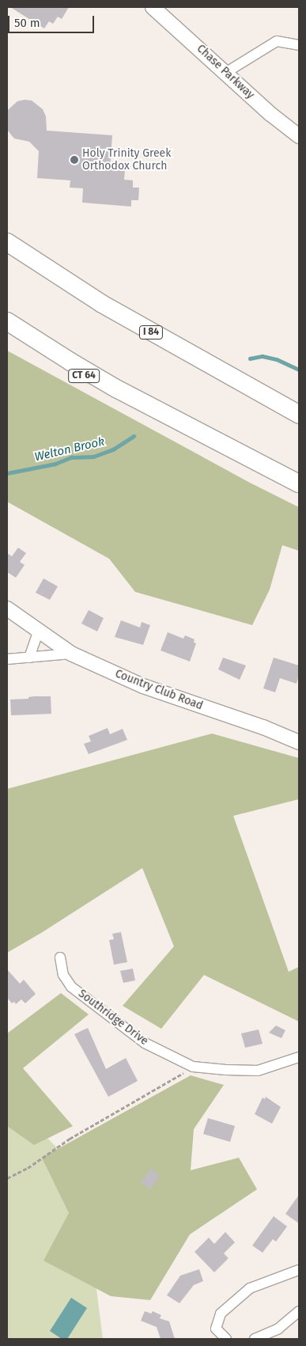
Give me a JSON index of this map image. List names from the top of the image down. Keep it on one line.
{"streets":{"highway":["I 84","CT 64"],"street":["Chase Parkway","Country Club Road","Southridge Drive"]},"water":["Welton Brook"],"places":["Holy Trinity Greek Orthodox Church"],"scale_bar":"50 m"}
